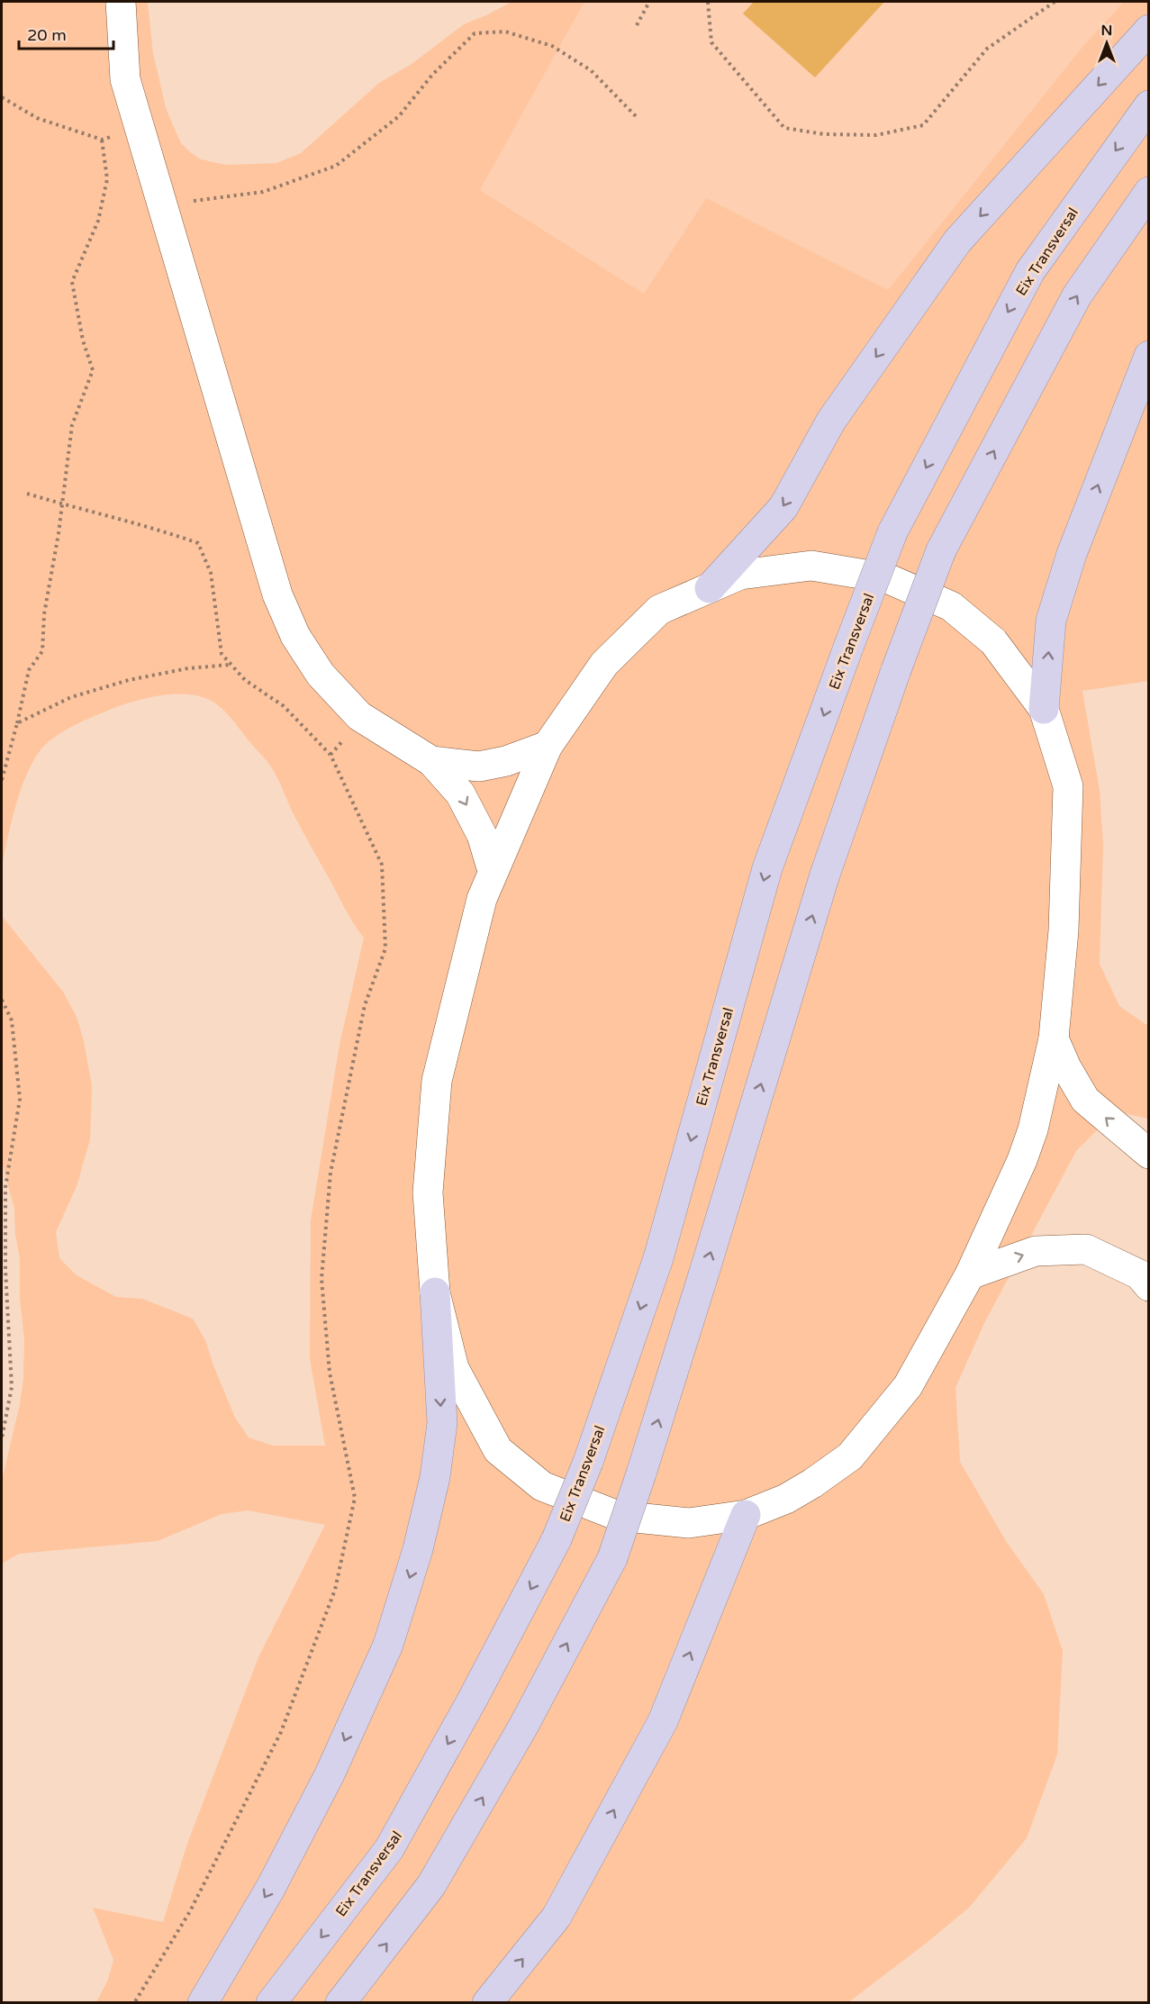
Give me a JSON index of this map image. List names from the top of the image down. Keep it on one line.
{"streets":{"highway":["Eix Transversal"]},"scale_bar":"20 m","north":"top"}
